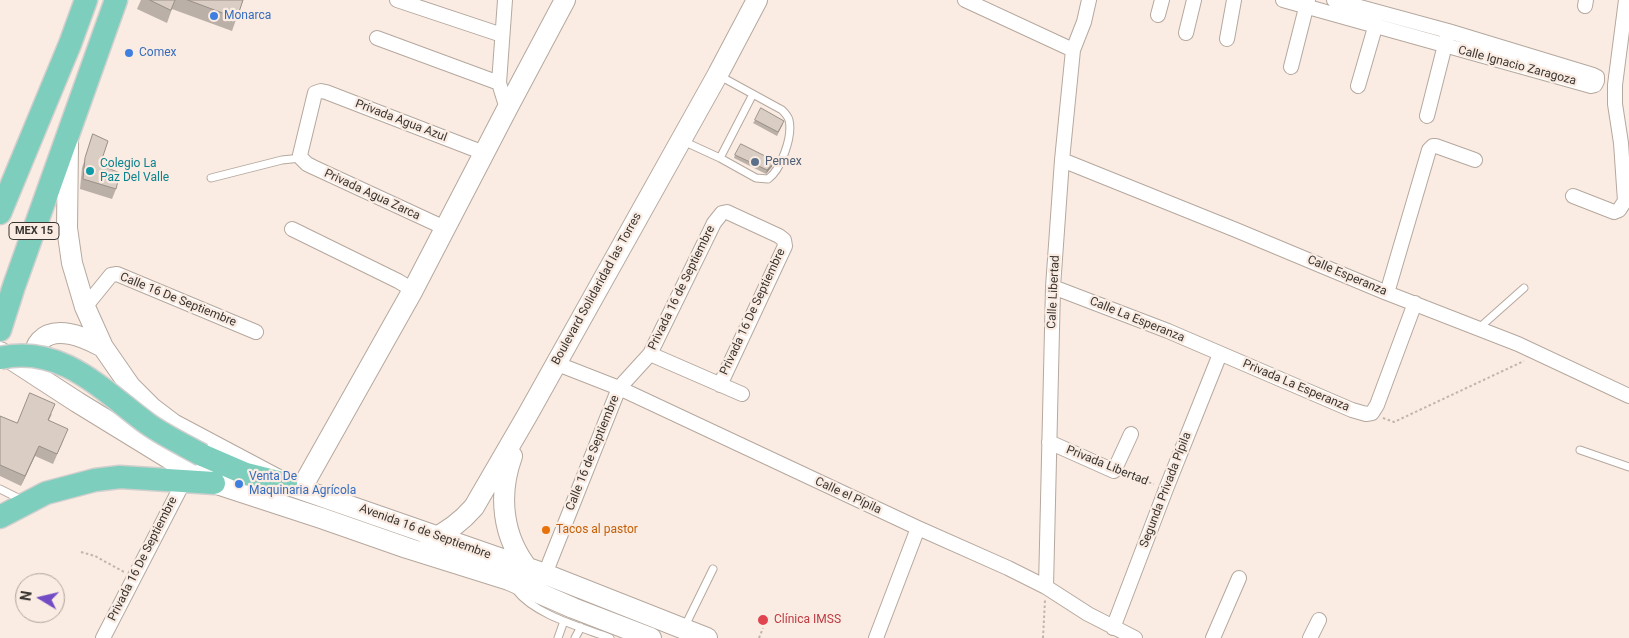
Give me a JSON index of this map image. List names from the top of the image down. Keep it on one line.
{"streets":{"main road":["MEX 15","Boulevard Solidaridad las Torres","Avenida 16 de Septiembre"],"street":["Calle Ignacio Zaragoza","Privada Agua Azul","Privada Agua Zarca","Calle Esperanza","Privada 16 de Septiembre","Calle Libertad","Calle 16 De Septiembre","Privada 16 De Septiembre","Calle La Esperanza","Privada La Esperanza","Calle 16 de Septiembre","Privada Libertad","Segunda Privada Pípila","Calle el Pípila"]},"crossings":[["Privada Agua Azul","Privada Agua Zarca"],["MEX 15","Avenida 16 de Septiembre"],["Calle Esperanza","Calle Libertad"],["Privada 16 de Septiembre","Privada 16 De Septiembre"],["Privada 16 de Septiembre","Calle 16 de Septiembre"],["Privada 16 de Septiembre","Calle el Pípila"],["Boulevard Solidaridad las Torres","Calle el Pípila"],["Boulevard Solidaridad las Torres","Avenida 16 de Septiembre"],["Calle Libertad","Calle La Esperanza"],["Calle Libertad","Privada Libertad"],["Calle Libertad","Calle el Pípila"],["Calle 16 De Septiembre","Avenida 16 de Septiembre"],["Calle La Esperanza","Privada La Esperanza"],["Calle La Esperanza","Segunda Privada Pípila"],["Privada La Esperanza","Segunda Privada Pípila"],["Calle 16 de Septiembre","Calle el Pípila"],["Calle 16 de Septiembre","Avenida 16 de Septiembre"],["Privada Libertad","Segunda Privada Pípila"],["Segunda Privada Pípila","Calle el Pípila"]],"places":["Monarca","Comex","Pemex","Colegio La Paz Del Valle","Venta De Maquinaria Agrícola","Tacos al pastor","Clínica IMSS"],"north":"left"}
